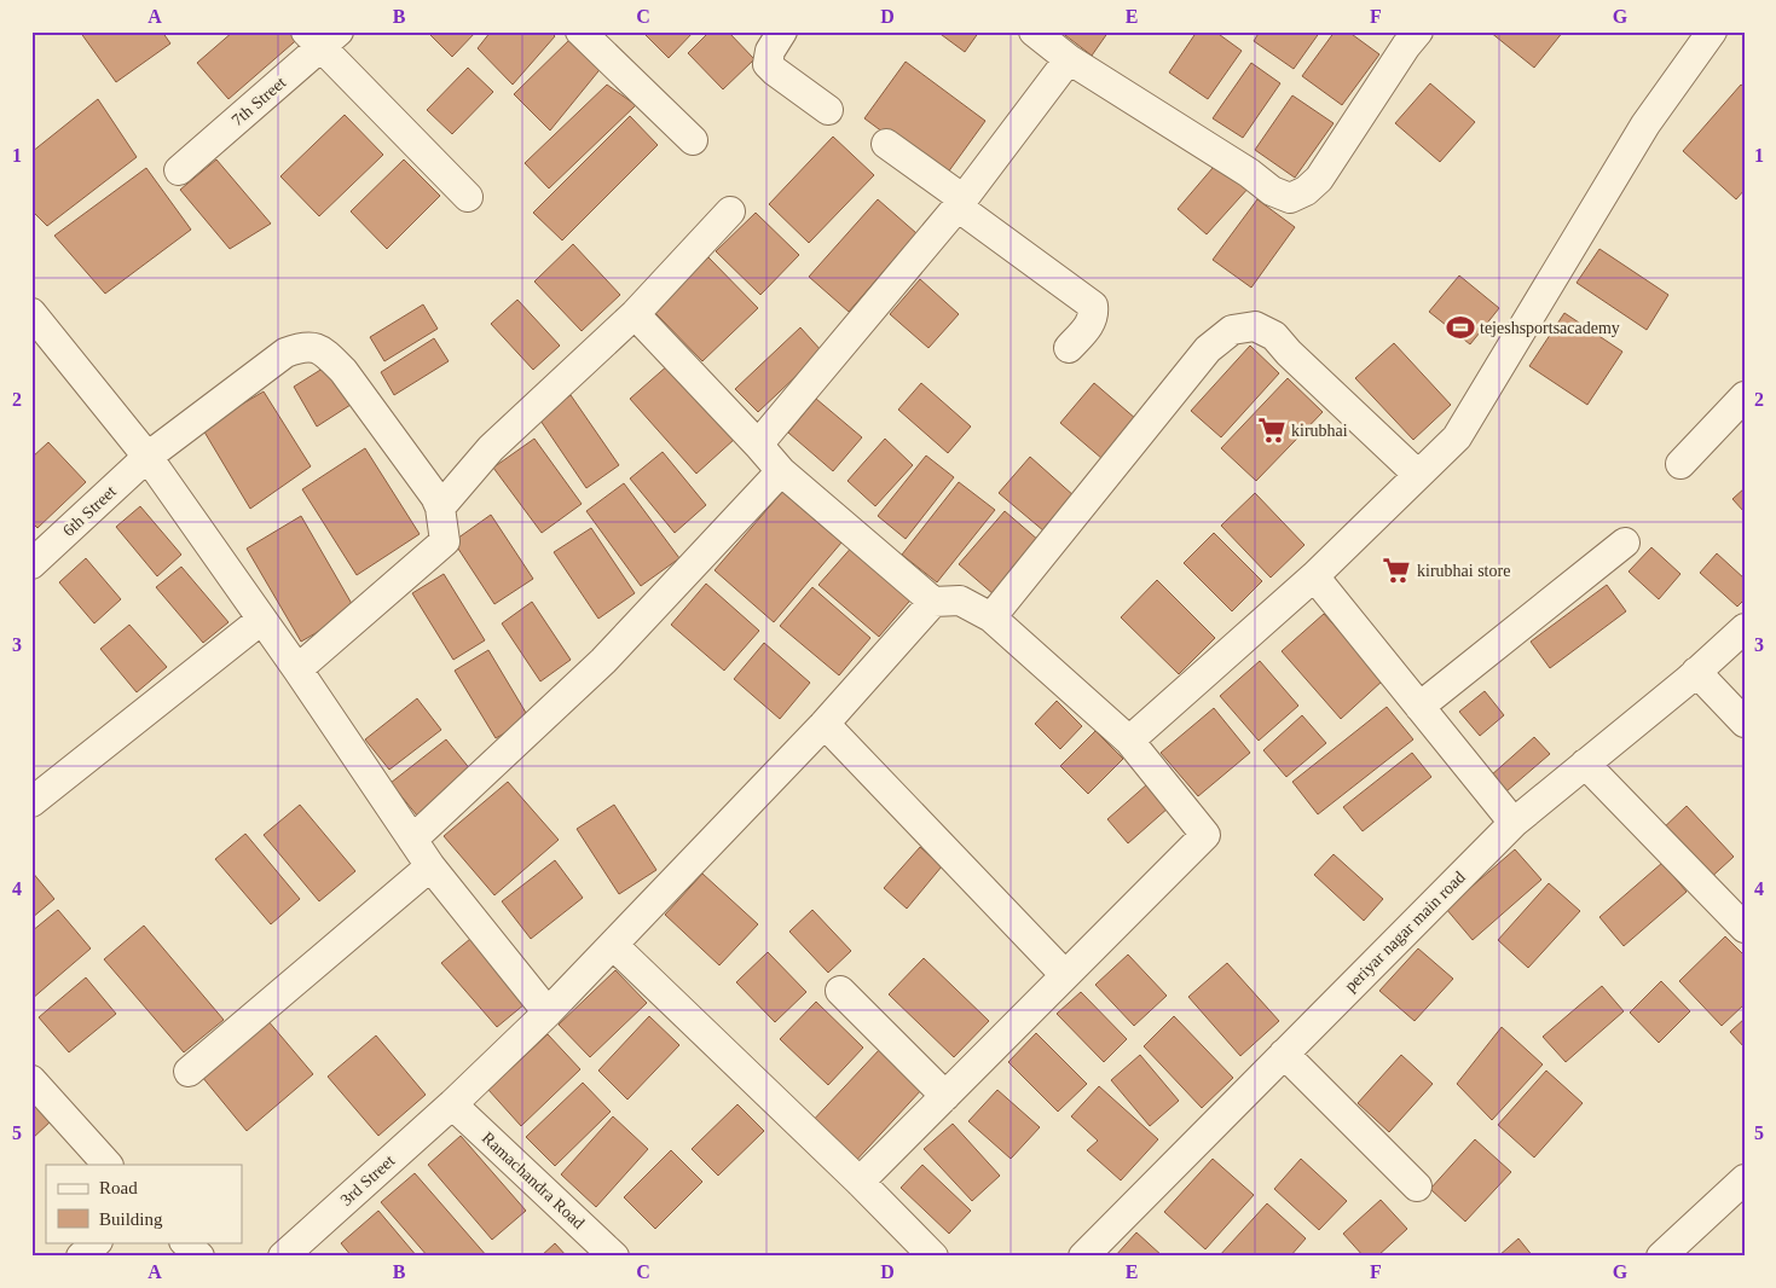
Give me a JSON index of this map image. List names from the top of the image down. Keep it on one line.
{"streets":{"street":["7th Street","6th Street","periyar nagar main road","3rd Street","Ramachandra Road"]},"crossings":[["3rd Street","Ramachandra Road"]],"places":{"sports":["tejeshsportsacademy"],"supermarket":["kirubhai","kirubhai store"]},"legend":["Road","Building"],"grid":{"columns":["A","B","C","D","E","F","G"],"rows":["1","2","3","4","5"]}}
